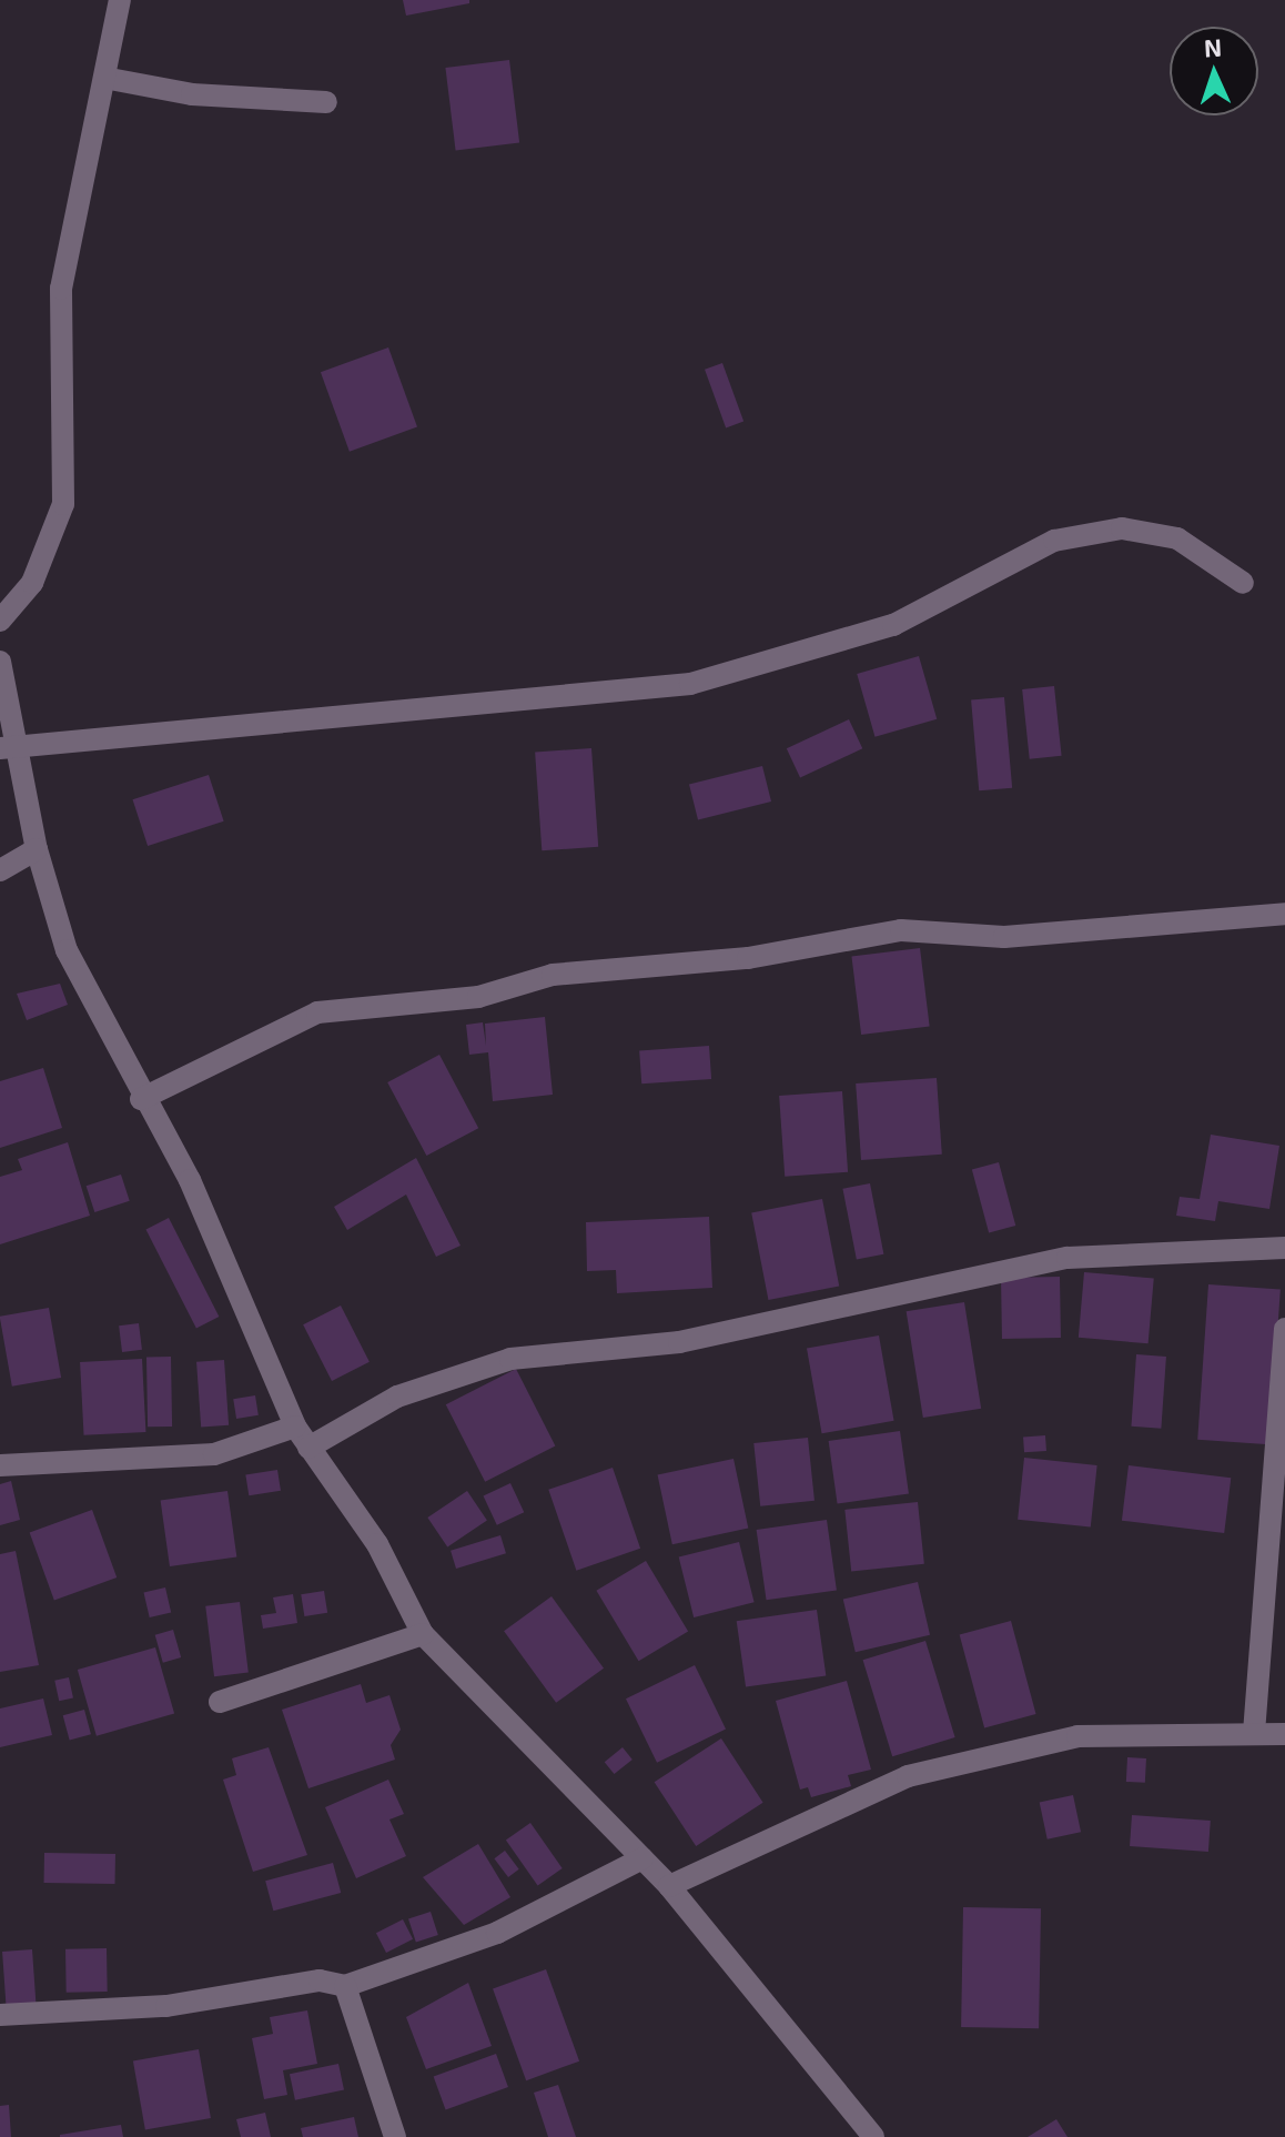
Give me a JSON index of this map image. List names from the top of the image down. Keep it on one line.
{"north":"top"}
